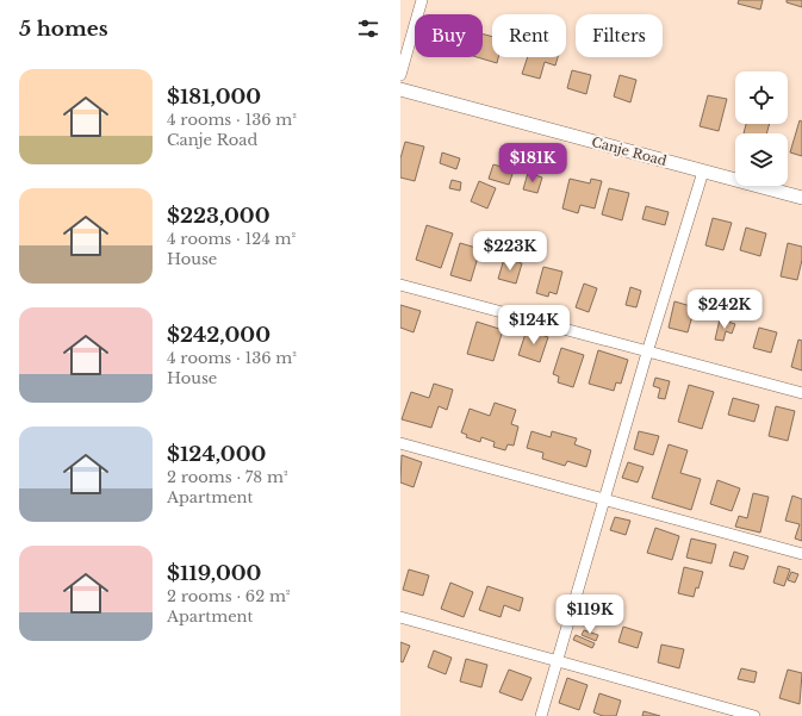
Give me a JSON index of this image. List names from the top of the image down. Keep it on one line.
{"streets":{"street":["Canje Road"]},"page":{"heading":"5 homes","chip":["Buy","Rent","Filters"],"list":[{"name":"$181,000","note":"4 rooms · 136 m² · Canje Road"},{"name":"$223,000","note":"4 rooms · 124 m² · House"},{"name":"$242,000","note":"4 rooms · 136 m² · House"},{"name":"$124,000","note":"2 rooms · 78 m² · Apartment"},{"name":"$119,000","note":"2 rooms · 62 m² · Apartment"}],"price":["$181K","$223K","$242K","$124K","$119K"]}}
